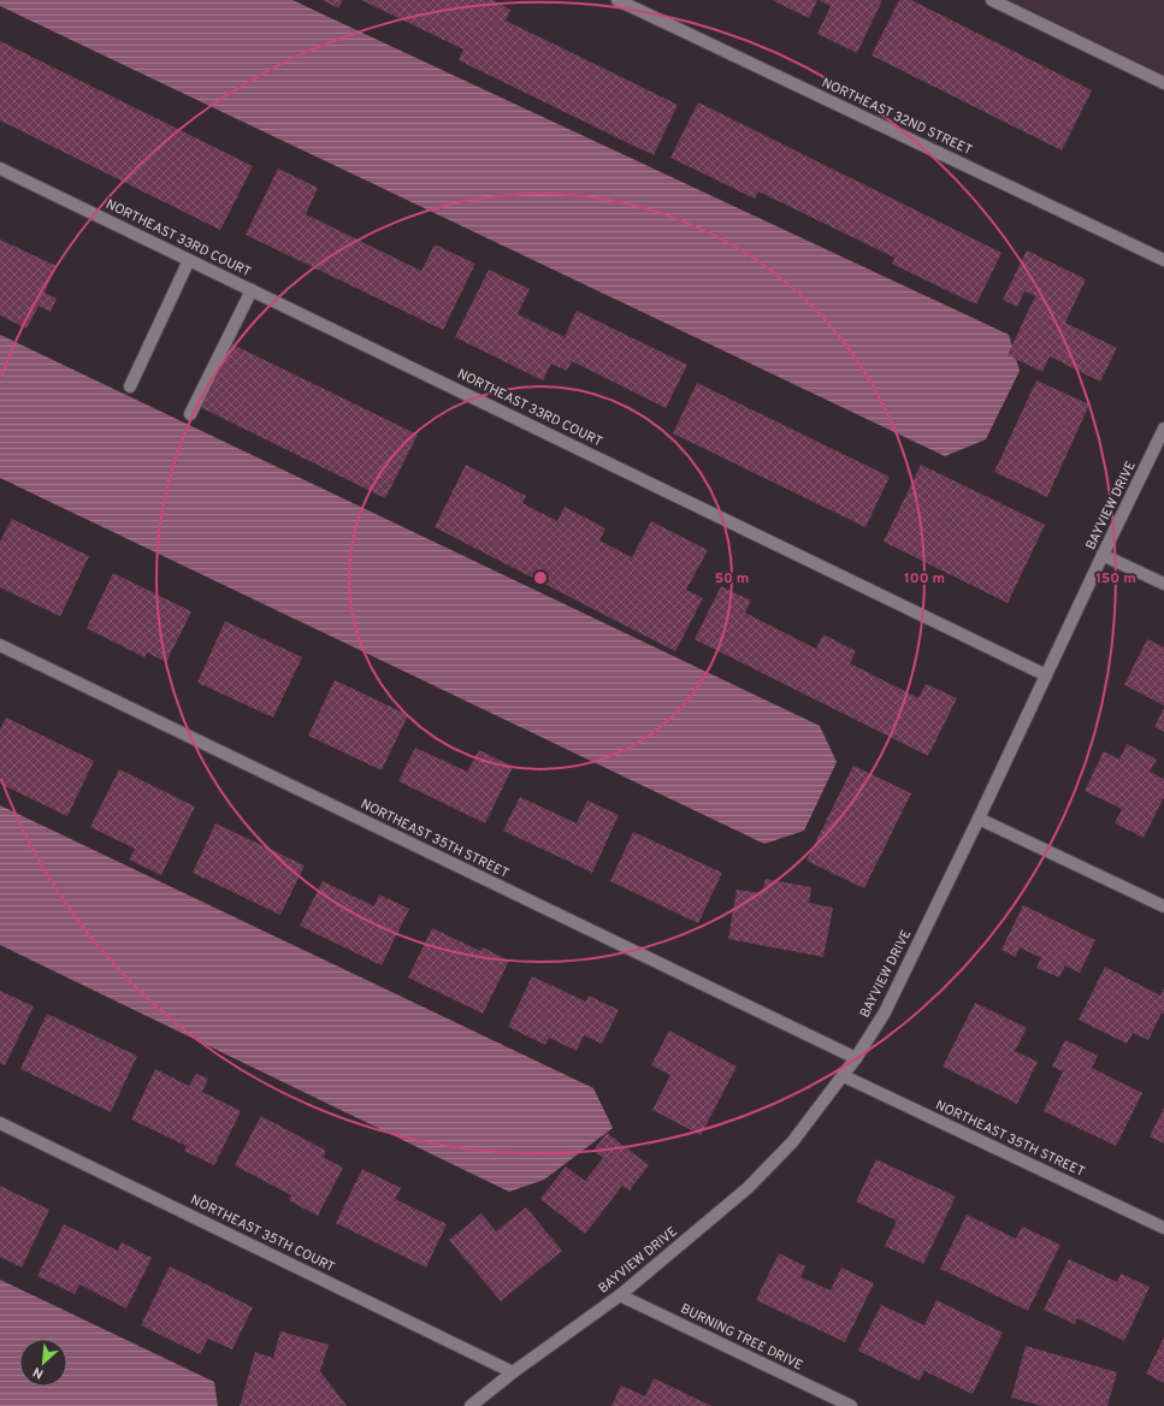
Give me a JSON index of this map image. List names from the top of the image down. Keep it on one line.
{"streets":{"street":["NORTHEAST 32ND STREET","NORTHEAST 33RD COURT","BAYVIEW DRIVE","NORTHEAST 35TH STREET","NORTHEAST 35TH COURT","BURNING TREE DRIVE"]},"crossings":[["NORTHEAST 33RD COURT","BAYVIEW DRIVE"],["BAYVIEW DRIVE","NORTHEAST 35TH STREET"],["BAYVIEW DRIVE","NORTHEAST 35TH COURT"],["BAYVIEW DRIVE","BURNING TREE DRIVE"]],"north":"bottom left","rings":["50 m","100 m","150 m"]}
